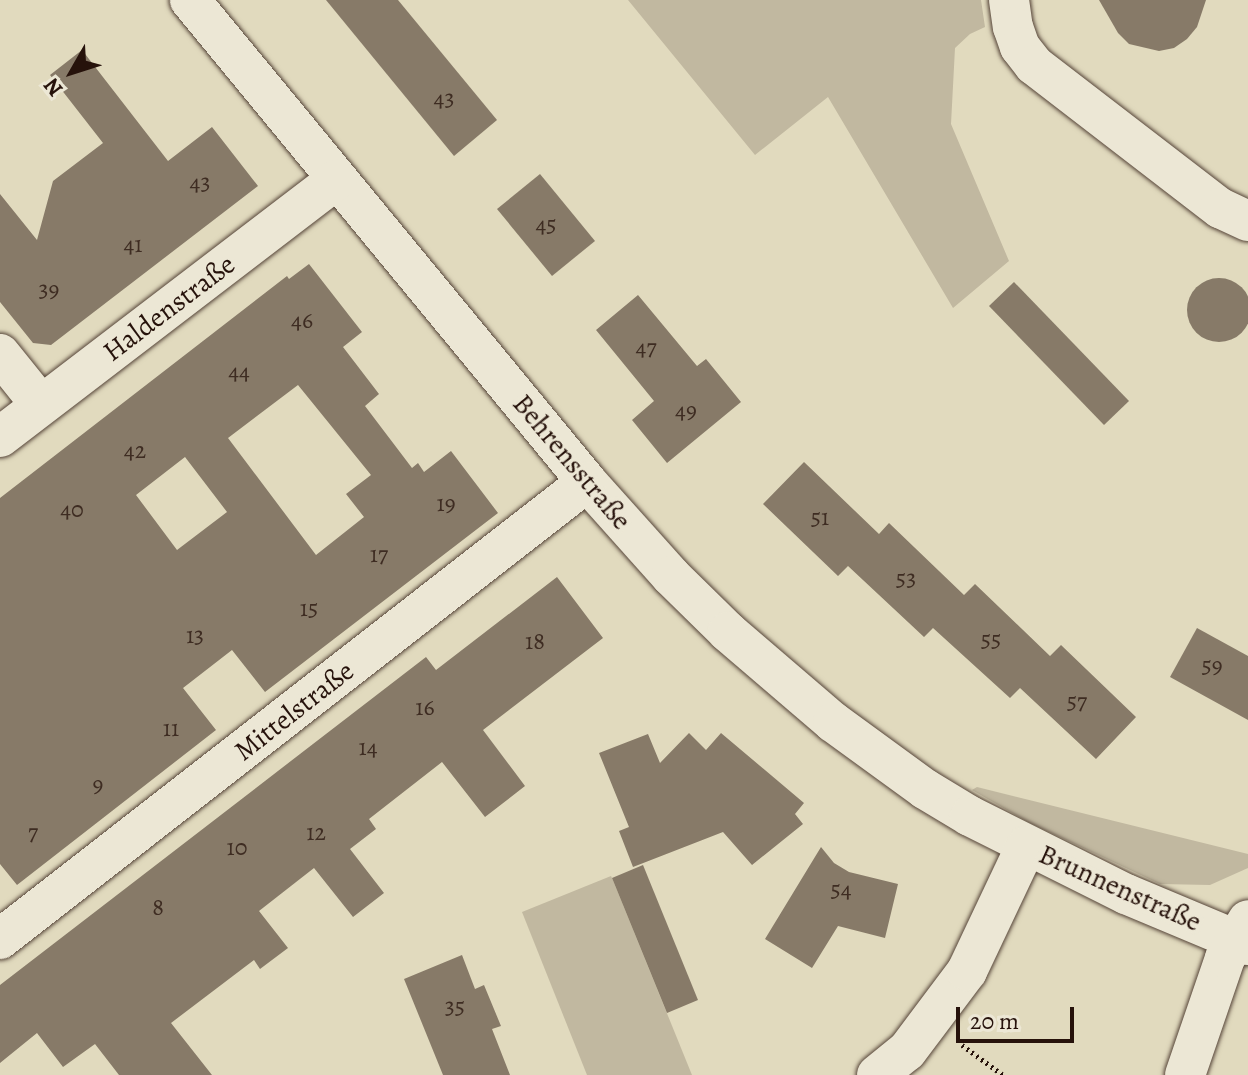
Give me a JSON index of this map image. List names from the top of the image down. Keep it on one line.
{"streets":{"street":["Haldenstraße","Behrensstraße","Mittelstraße","Brunnenstraße"]},"crossings":[["Haldenstraße","Behrensstraße"],["Behrensstraße","Mittelstraße"],["Behrensstraße","Brunnenstraße"]],"house_numbers":["43","43","45","41","39","46","47","44","49","42","19","40","51","17","53","15","13","55","18","59","57","16","11","14","9","7","12","10","54","8","35"],"scale_bar":"20 m","north":"bottom left"}
